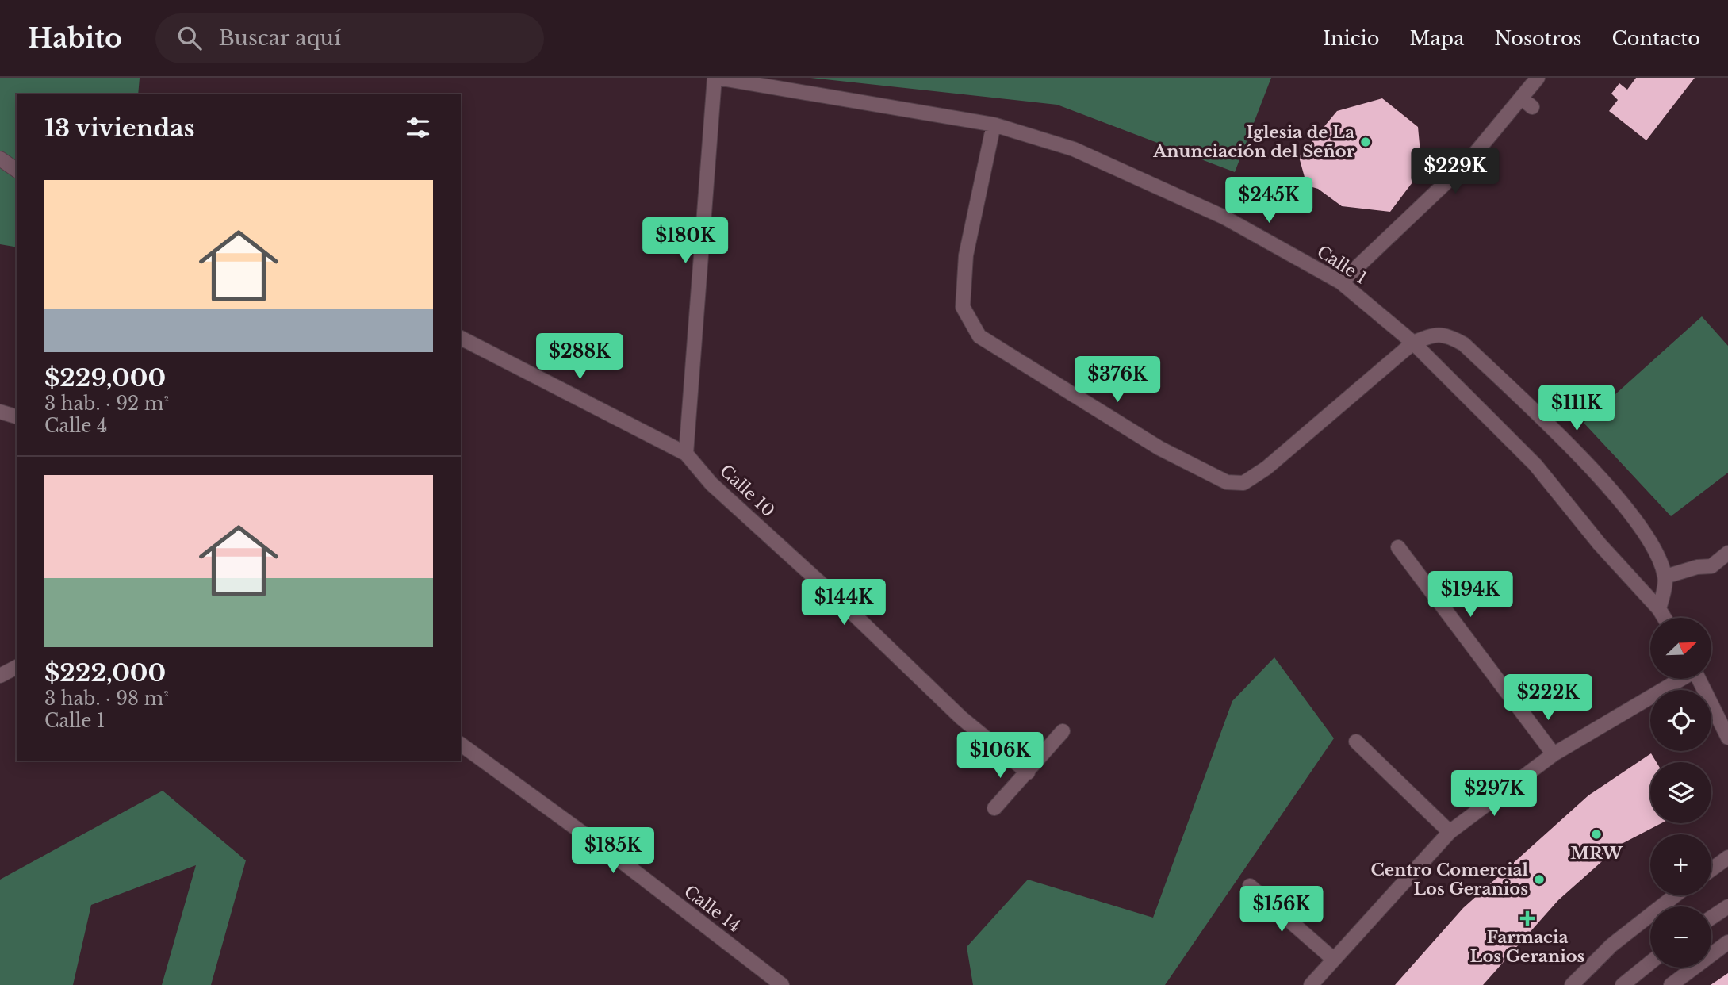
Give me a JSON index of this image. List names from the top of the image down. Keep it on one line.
{"streets":{"street":["Calle 1","Calle 10","Calle 14"]},"places":{"other":["Iglesia de La Anunciación del Señor","MRW","Centro Comercial Los Geranios"],"health":["Farmacia Los Geranios"]},"north":"top right","page":{"header":"Habito","search":"Buscar aquí","nav":["Inicio","Mapa","Nosotros","Contacto"],"heading":"13 viviendas","price":["$229K","$245K","$180K","$288K","$376K","$111K","$194K","$144K","$222K","$106K","$297K","$185K","$156K"],"list":[{"name":"$229,000","note":"3 hab. · 92 m² · Calle 4"},{"name":"$222,000","note":"3 hab. · 98 m² · Calle 1"}],"map_buttons":["+","−"]}}
